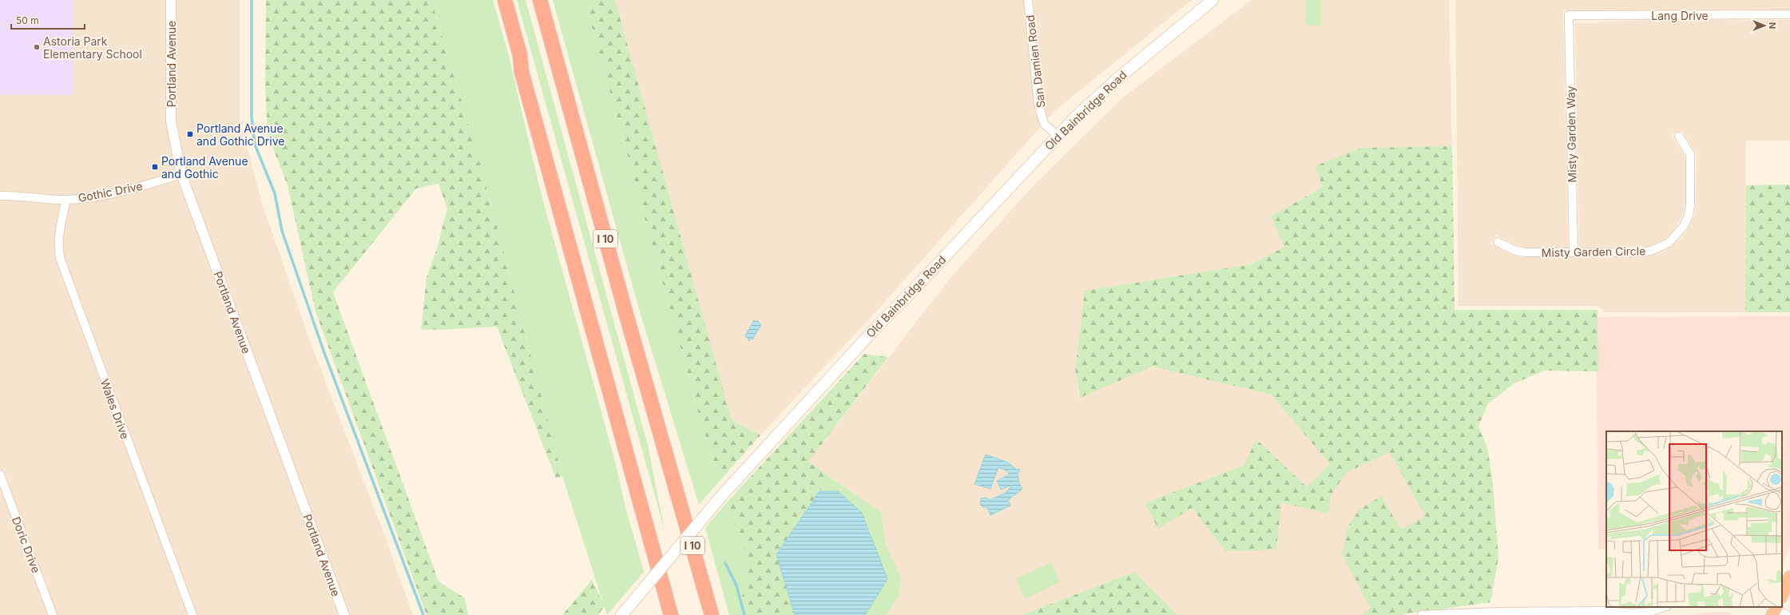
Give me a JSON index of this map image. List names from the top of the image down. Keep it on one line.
{"streets":{"highway":["I 10"],"main road":["Old Bainbridge Road"],"street":["Lang Drive","San Damien Road","Portland Avenue","Misty Garden Way","Gothic Drive","Misty Garden Circle","Wales Drive","Doric Drive"]},"crossings":[["Lang Drive","Misty Garden Way"],["San Damien Road","Old Bainbridge Road"],["Portland Avenue","Gothic Drive"],["Misty Garden Way","Misty Garden Circle"],["Gothic Drive","Wales Drive"]],"places":{"other":["Astoria Park Elementary School"],"transit":["Portland Avenue and Gothic Drive","Portland Avenue and Gothic"]},"scale_bar":"50 m","north":"right"}
